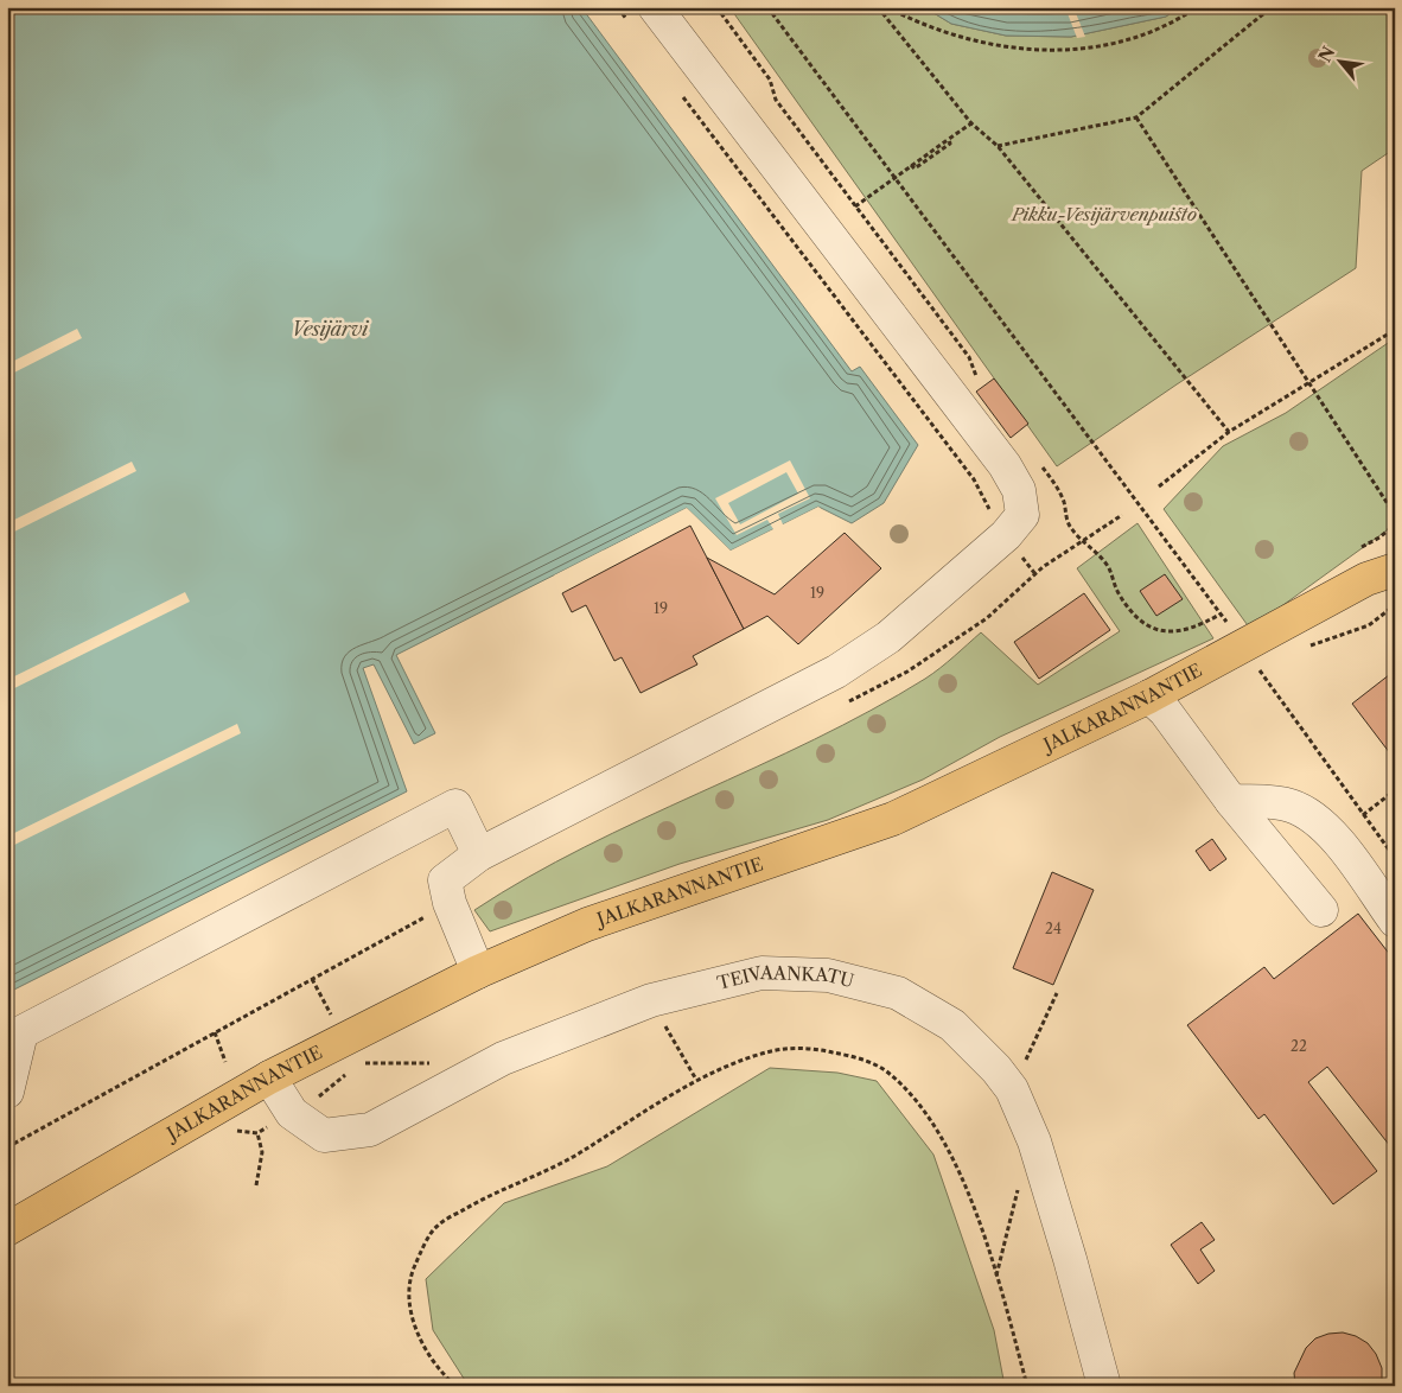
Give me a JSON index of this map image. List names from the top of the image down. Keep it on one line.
{"streets":{"main road":["JALKARANNANTIE"],"street":["TEIVAANKATU"]},"crossings":[["JALKARANNANTIE","TEIVAANKATU"]],"water":["Vesijärvi"],"parks":["Pikku-Vesijärvenpuisto"],"house_numbers":["19","19","24","22"],"north":"top left"}
